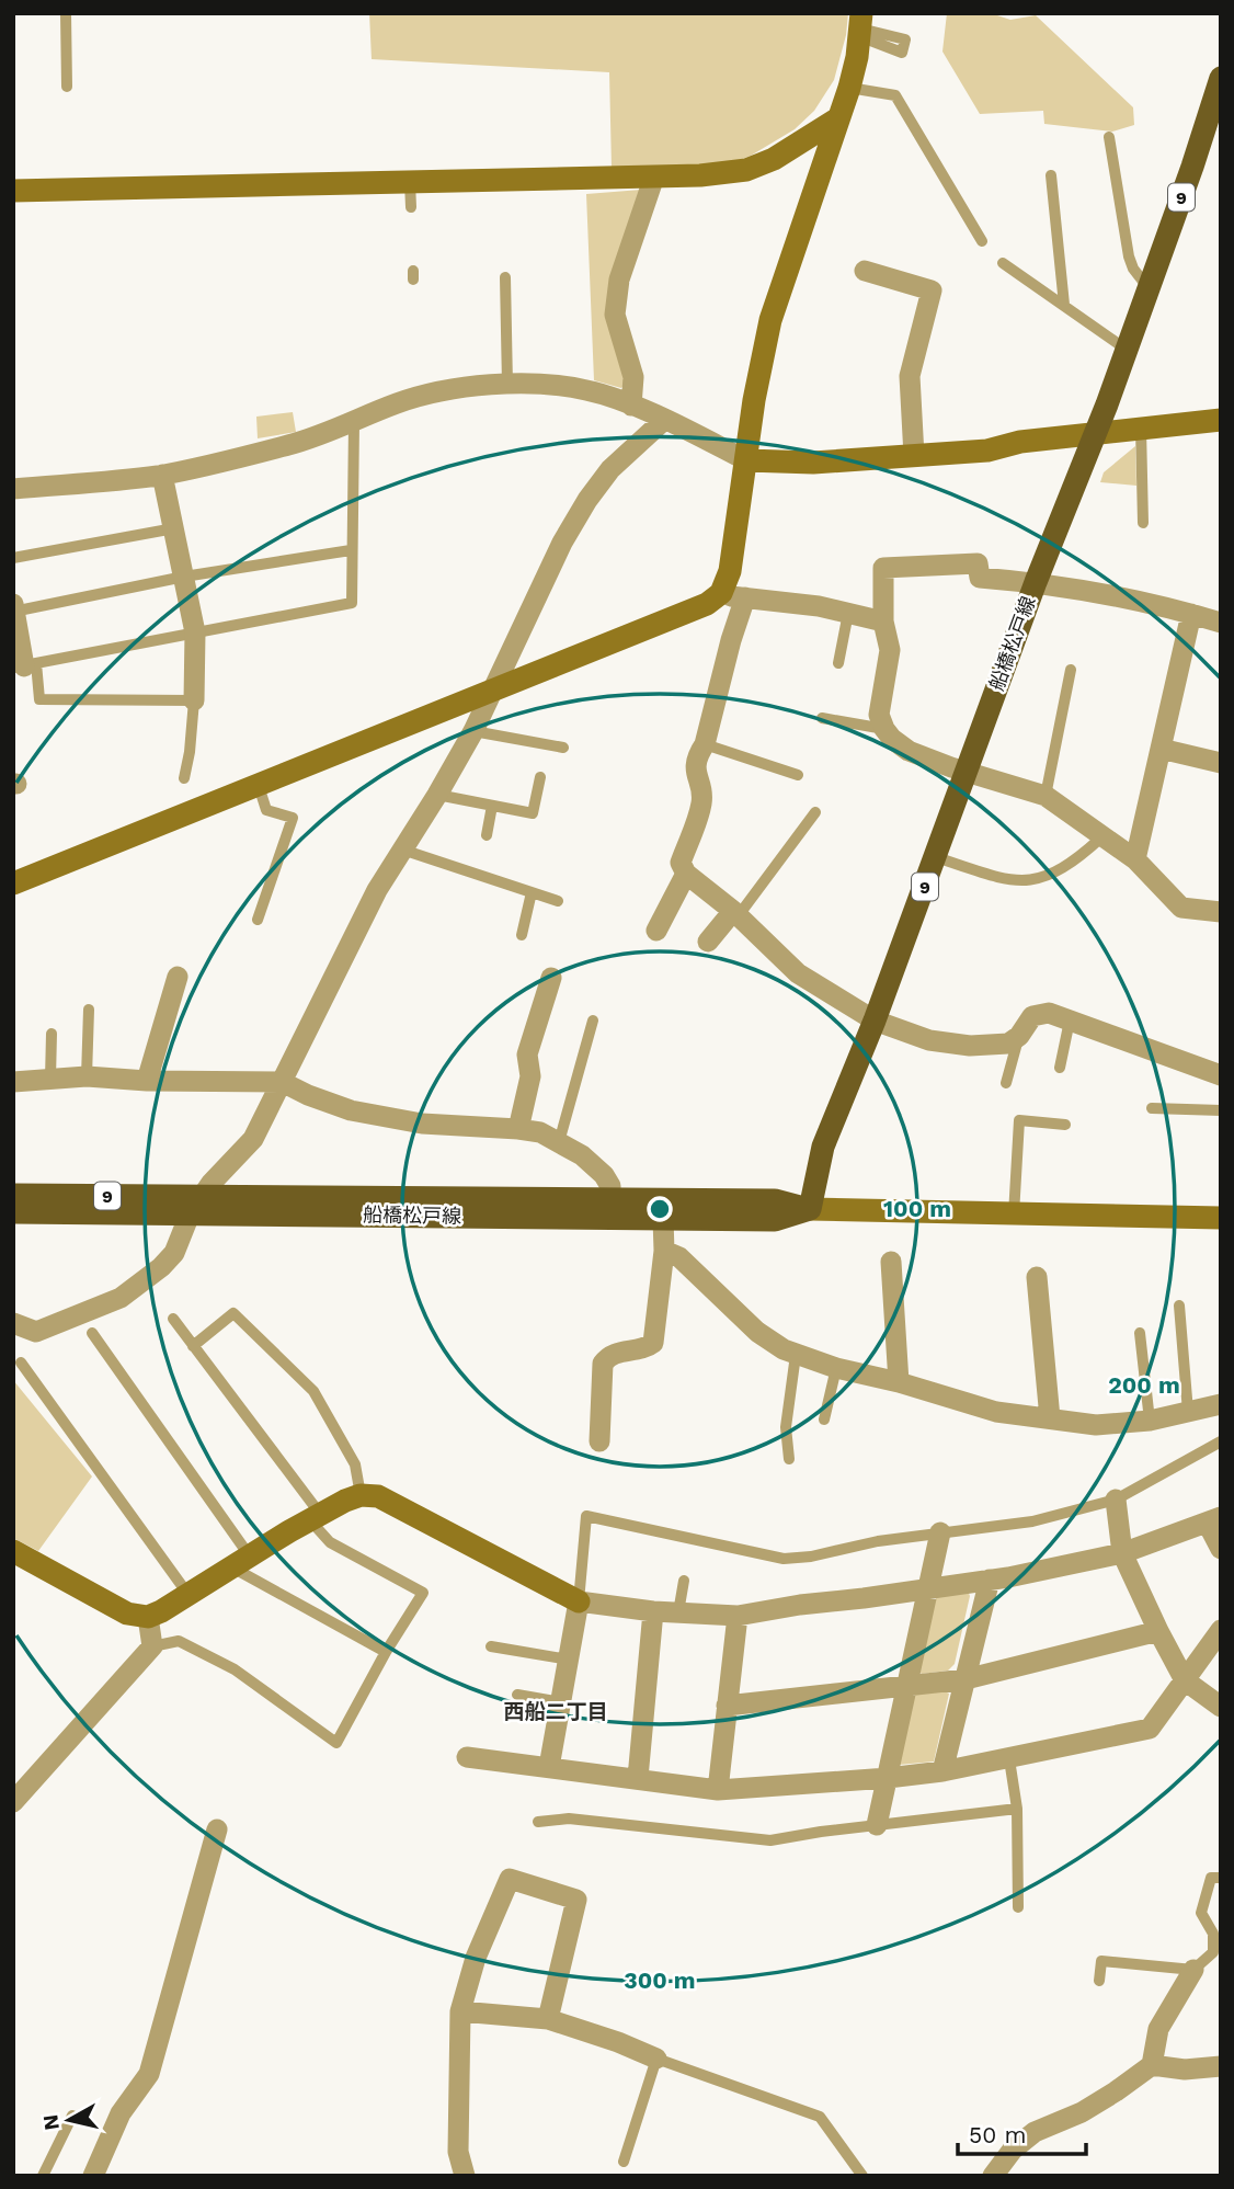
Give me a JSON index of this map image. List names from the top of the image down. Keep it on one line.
{"streets":{"main road":["9","船橋松戸線"]},"districts":["西船二丁目"],"scale_bar":"50 m","north":"left","rings":["100 m","200 m","300 m"]}
